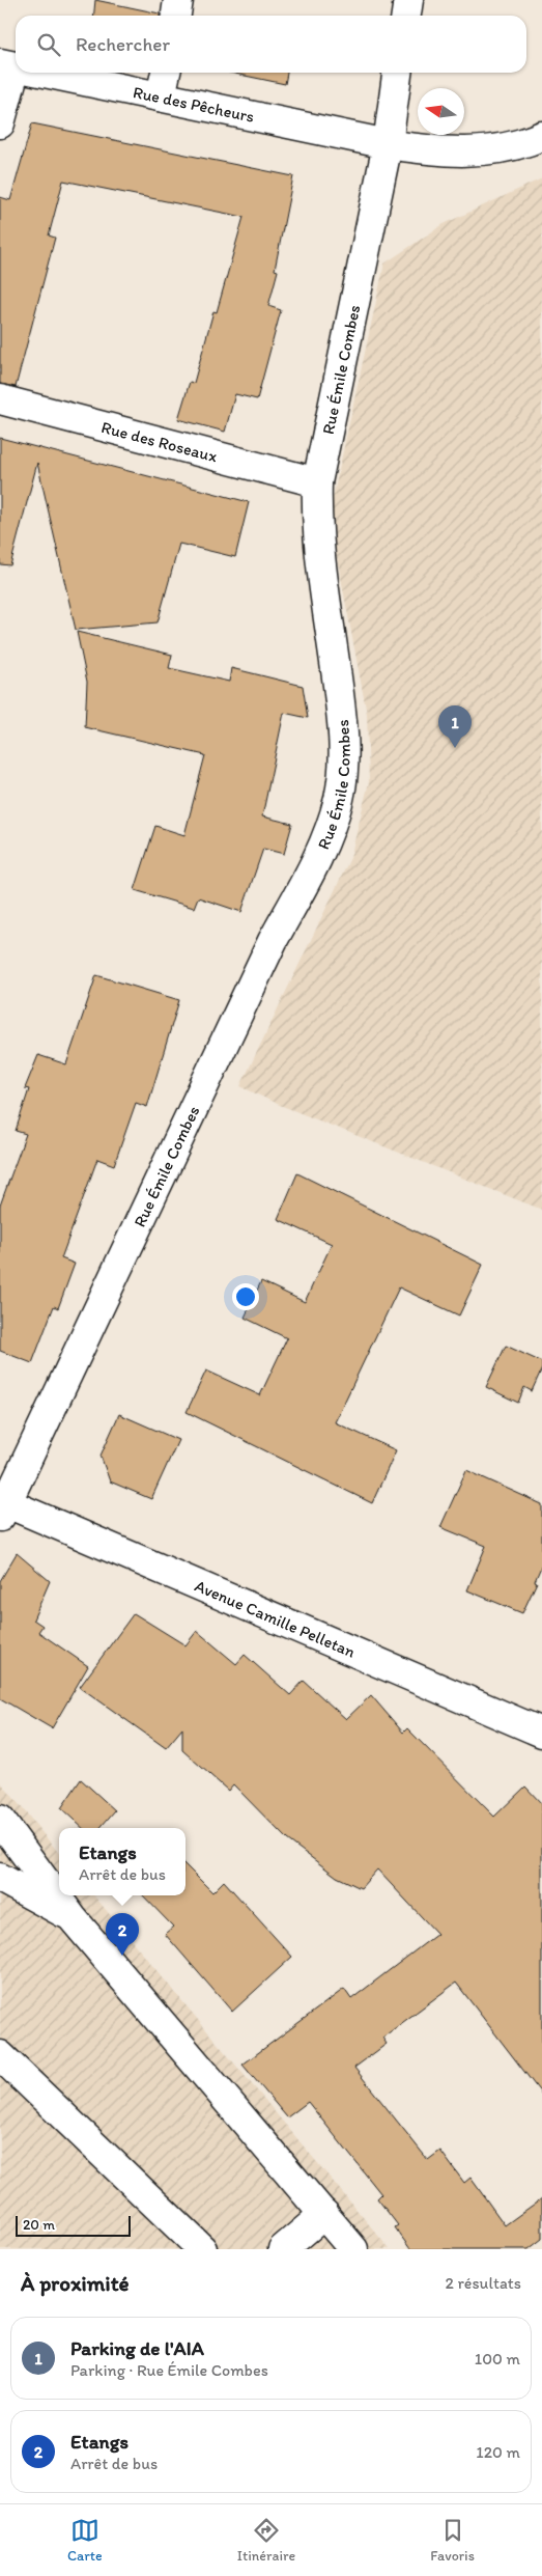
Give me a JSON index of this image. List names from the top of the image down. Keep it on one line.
{"streets":{"street":["Rue des Pêcheurs","Rue Émile Combes","Rue des Roseaux","Avenue Camille Pelletan"]},"crossings":[["Rue des Pêcheurs","Rue Émile Combes"],["Rue Émile Combes","Rue des Roseaux"],["Rue Émile Combes","Avenue Camille Pelletan"]],"scale_bar":"20 m","north":"left","page":{"search":"Rechercher","pins":["1","2"],"popup":["Etangs","Arrêt de bus"],"scale":"20 m","heading":["À proximité","2 résultats"],"list":[{"mark":"1","name":"Parking de l'AIA","note":"Parking · Rue Émile Combes","value":"100 m"},{"mark":"2","name":"Etangs","note":"Arrêt de bus","value":"120 m"}],"nav":["Carte","Itinéraire","Favoris"]}}
